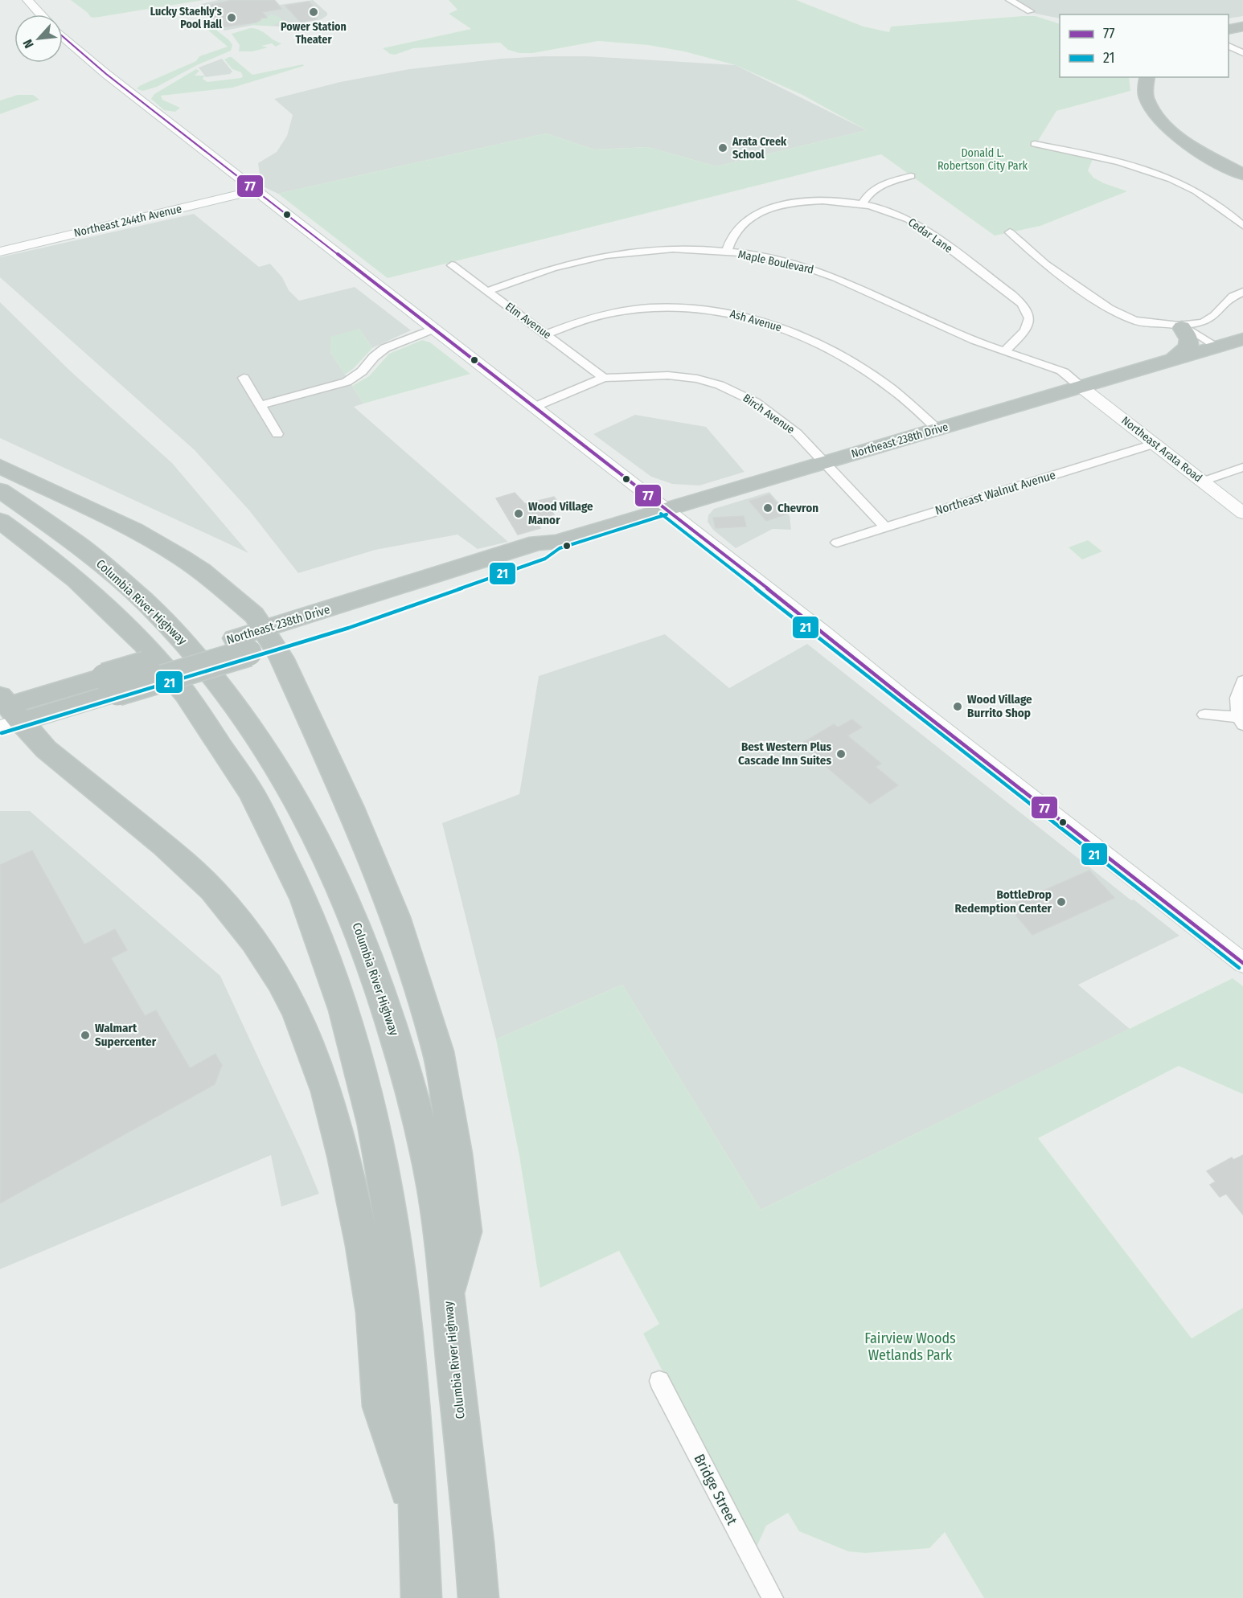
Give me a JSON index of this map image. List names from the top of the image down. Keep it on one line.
{"streets":{"highway":["Northeast 238th Drive","Columbia River Highway"],"street":["Northeast 244th Avenue","Cedar Lane","Maple Boulevard","Elm Avenue","Ash Avenue","Birch Avenue","Northeast Arata Road","Northeast Walnut Avenue","Bridge Street"]},"crossings":[["Cedar Lane","Maple Boulevard"],["Maple Boulevard","Elm Avenue"],["Maple Boulevard","Northeast 238th Drive"],["Maple Boulevard","Northeast Arata Road"],["Elm Avenue","Ash Avenue"],["Elm Avenue","Birch Avenue"],["Ash Avenue","Northeast 238th Drive"],["Birch Avenue","Northeast 238th Drive"],["Birch Avenue","Northeast Walnut Avenue"],["Northeast 238th Drive","Northeast Arata Road"],["Northeast Arata Road","Northeast Walnut Avenue"]],"parks":["Donald L. Robertson City Park","Fairview Woods Wetlands Park"],"places":["Power Station Theater","Lucky Staehly's Pool Hall","Arata Creek School","Chevron","Wood Village Manor","Wood Village Burrito Shop","Best Western Plus Cascade Inn Suites","BottleDrop Redemption Center","Walmart Supercenter"],"lines":["transit line 77","transit line 21"],"legend":["77","21"],"north":"bottom left"}
